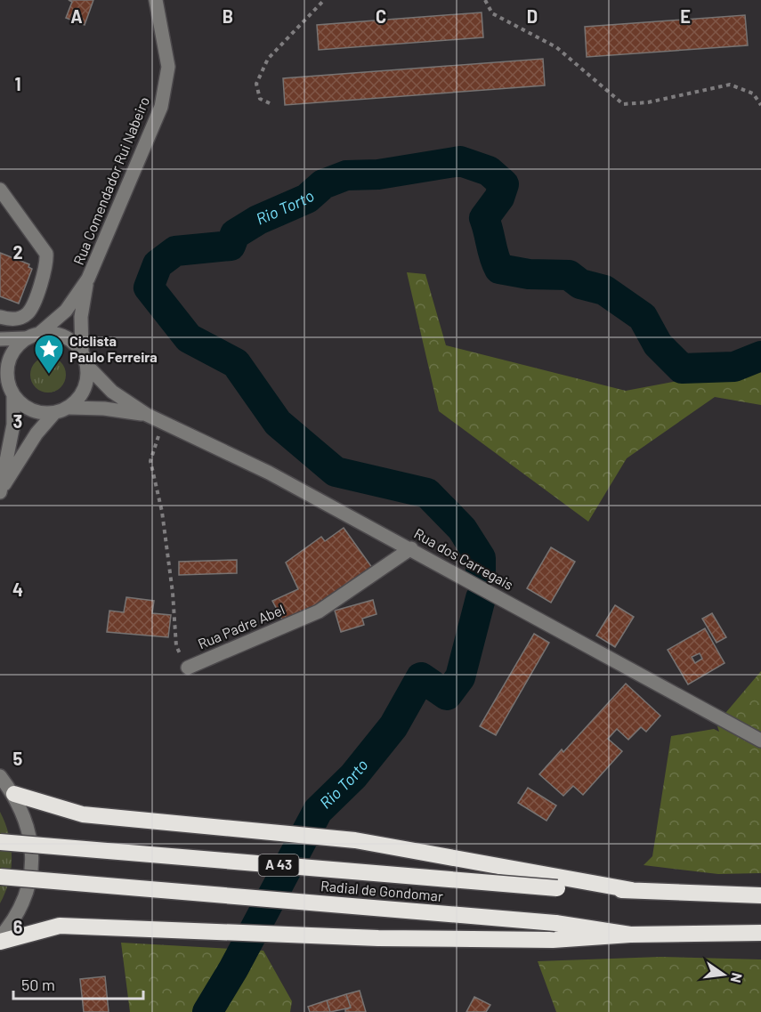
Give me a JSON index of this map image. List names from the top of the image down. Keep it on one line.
{"streets":{"highway":["A 43","Radial de Gondomar"],"street":["Rua Comendador Rui Nabeiro","Rua dos Carregais","Rua Padre Abel"]},"crossings":[["Rua Comendador Rui Nabeiro","Rua dos Carregais"],["Rua dos Carregais","Rua Padre Abel"],["A 43","Radial de Gondomar"]],"water":["Rio Torto"],"places":{"place":["Ciclista Paulo Ferreira"]},"scale_bar":"50 m","north":"right","grid":{"columns":["A","B","C","D","E"],"rows":["1","2","3","4","5","6"]}}
